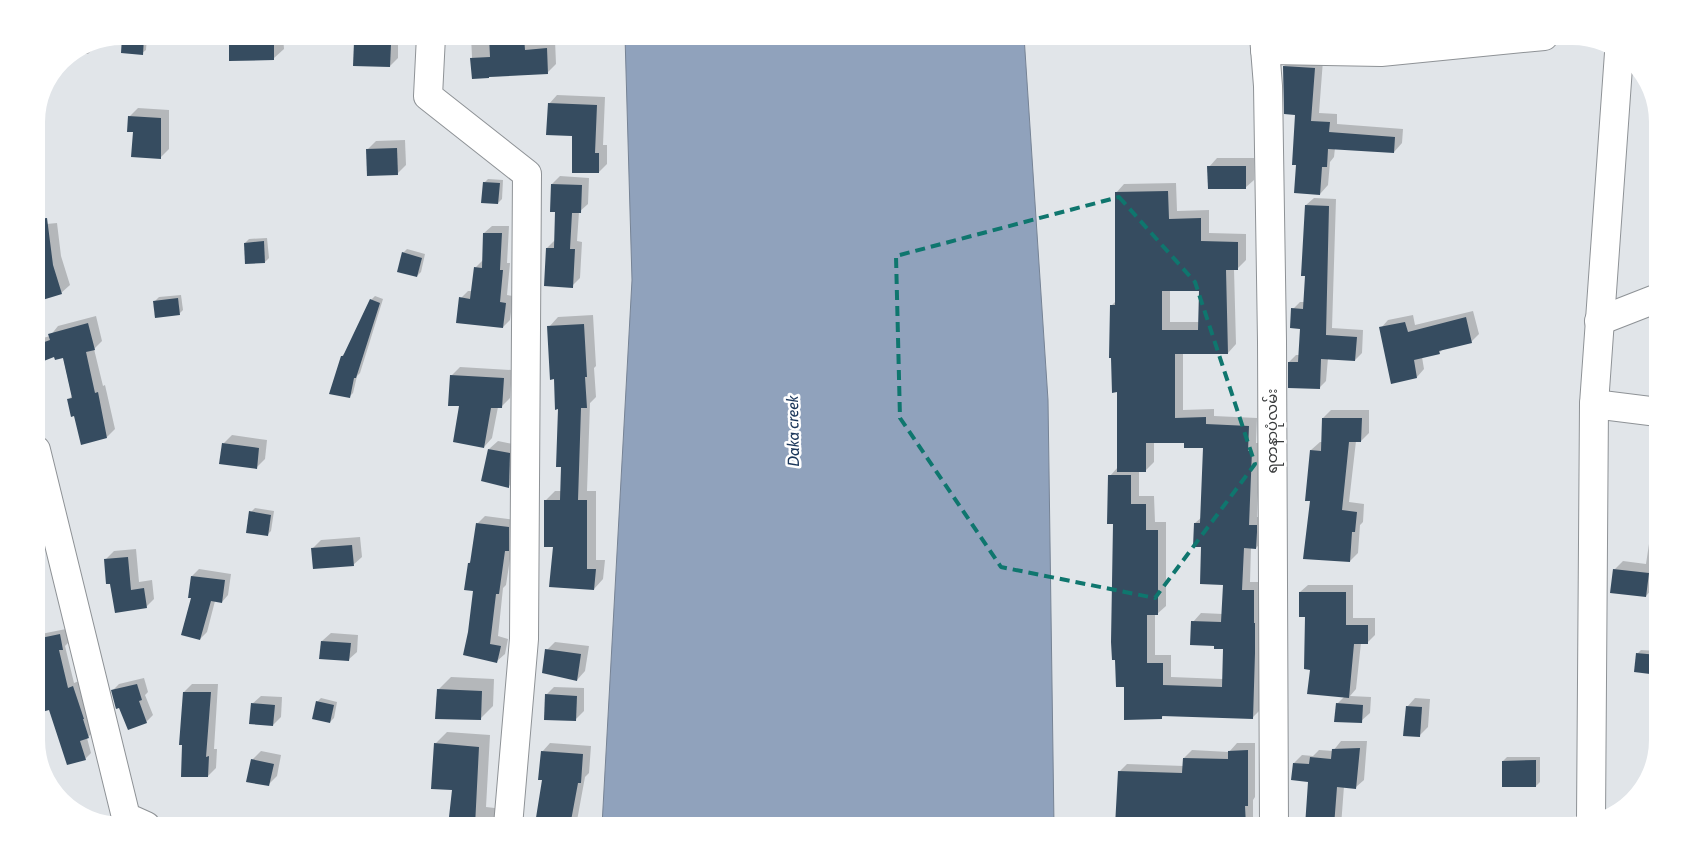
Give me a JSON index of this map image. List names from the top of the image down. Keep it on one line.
{"streets":{"street":["ရတနာပုံလမ်း"]},"water":["Daka creek"]}
